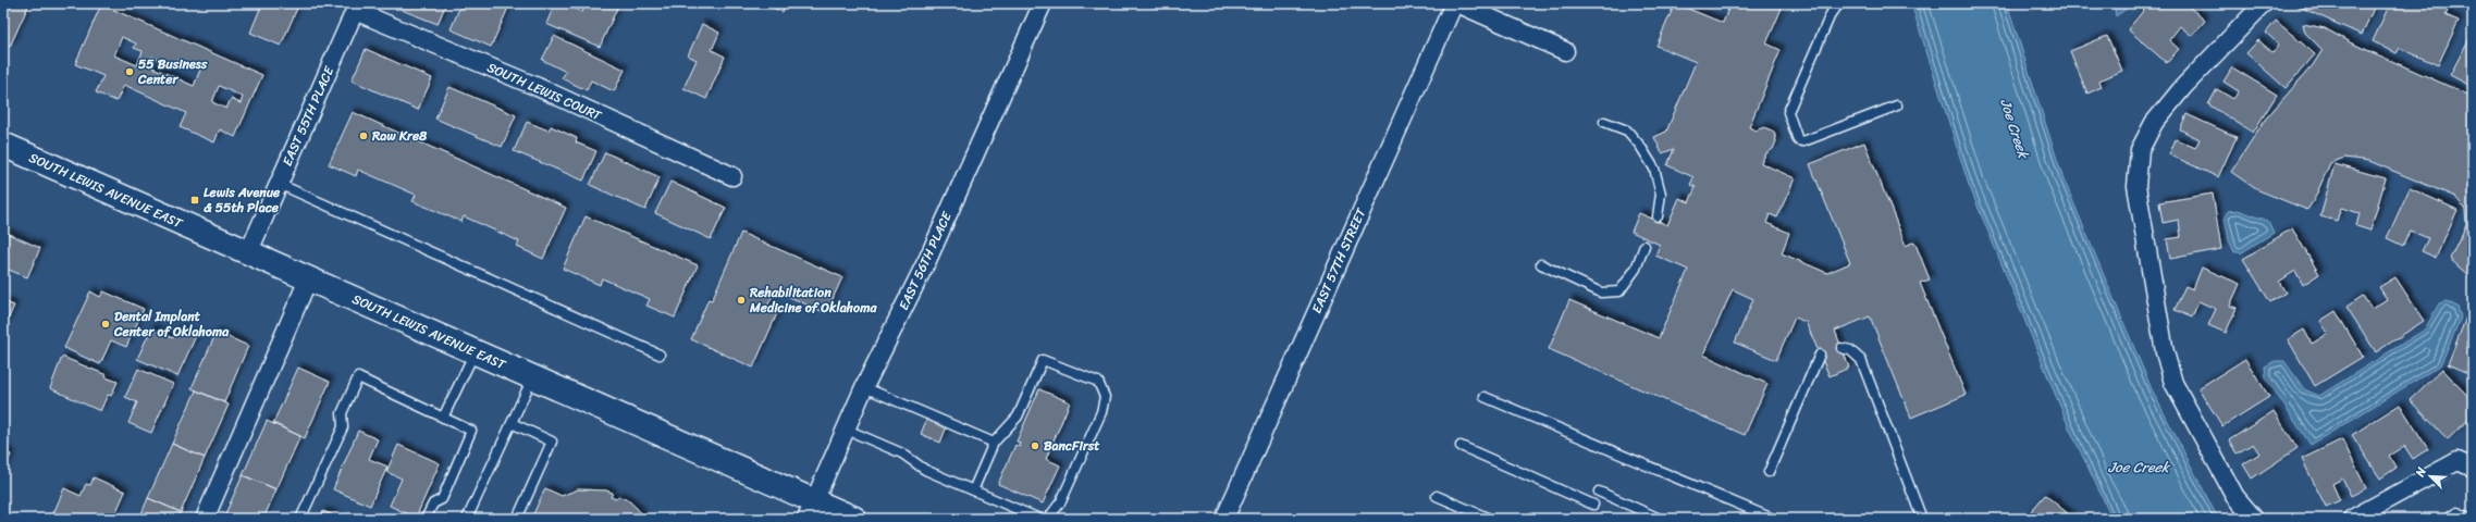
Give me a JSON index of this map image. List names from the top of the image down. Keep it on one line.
{"streets":{"main road":["SOUTH LEWIS AVENUE EAST"],"street":["SOUTH LEWIS COURT","EAST 55TH PLACE","EAST 56TH PLACE","EAST 57TH STREET"]},"crossings":[["SOUTH LEWIS COURT","EAST 55TH PLACE"],["EAST 55TH PLACE","SOUTH LEWIS AVENUE EAST"],["SOUTH LEWIS AVENUE EAST","EAST 56TH PLACE"]],"water":["Joe Creek"],"places":{"other":["55 Business Center","Raw Kre8","Rehabilitation Medicine of Oklahoma","Dental Implant Center of Oklahoma","BancFirst"],"transit":["Lewis Avenue & 55th Place"]},"north":"top left"}
